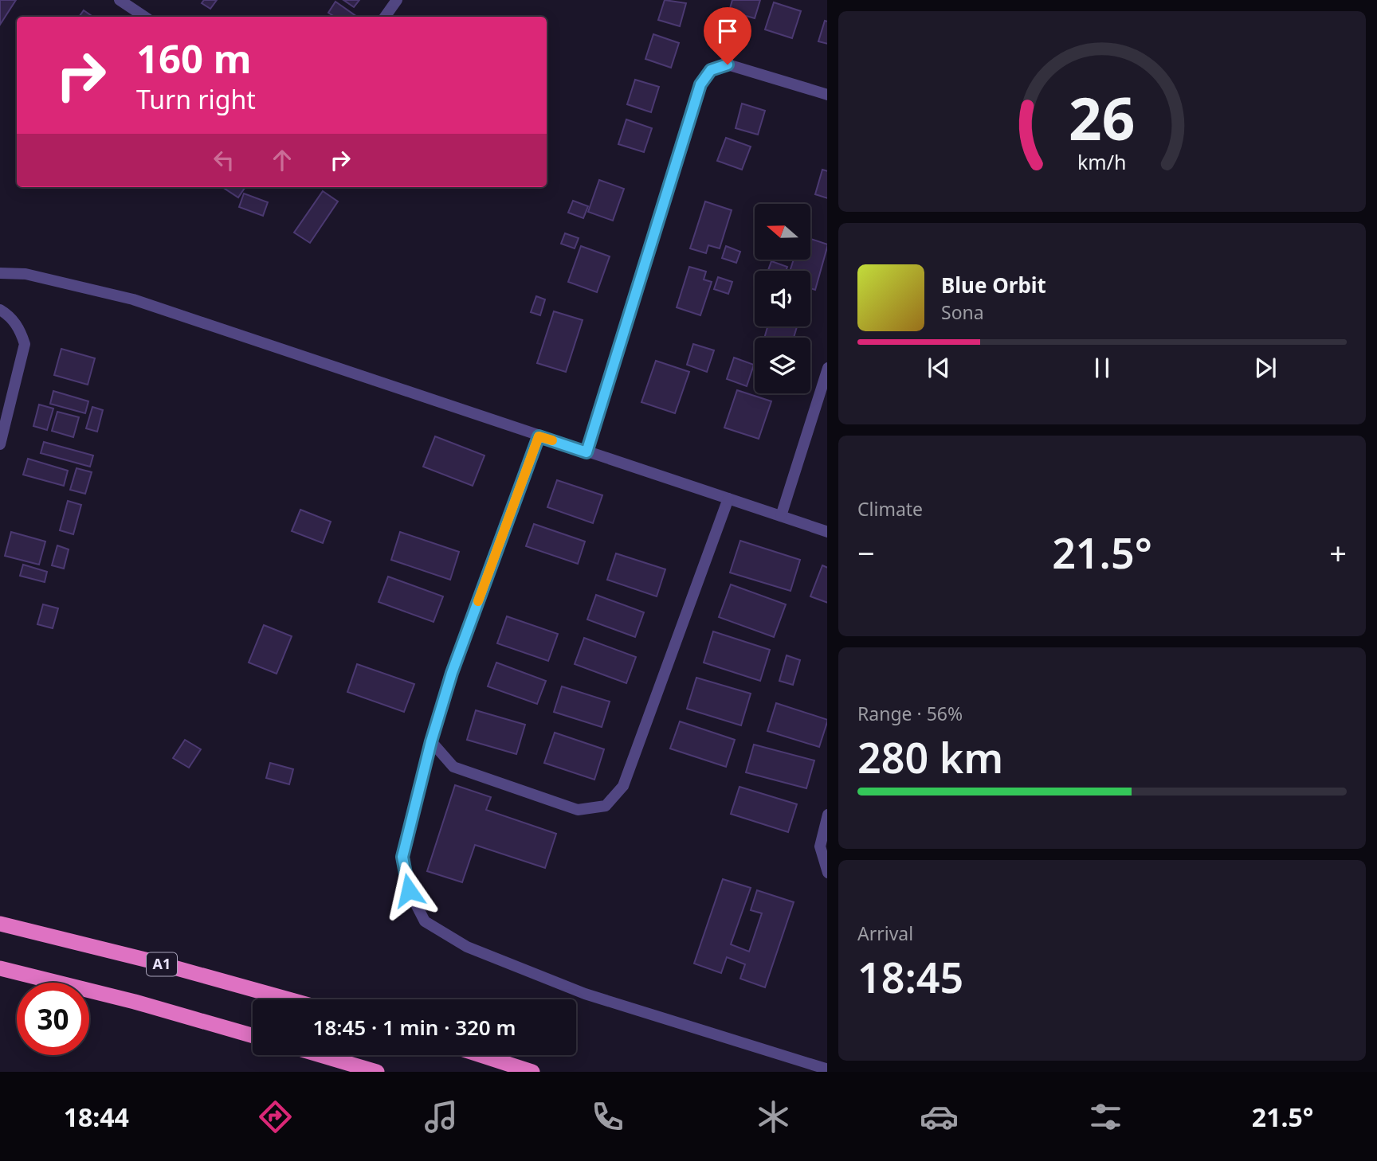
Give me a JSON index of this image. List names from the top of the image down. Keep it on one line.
{"streets":{"highway":["A1"]},"north":"left","page":{"turn":["160 m","Turn right"],"song":["Blue Orbit","Sona"],"tile":["Climate",["Range · 56%","280 km"],["Arrival","18:45"]],"heat":["−","21.5°","+"],"limit":"30","trip":"18:45 · 1 min · 320 m","tabs":["18:44","21.5°"],"gauge":["26","km/h"]}}
